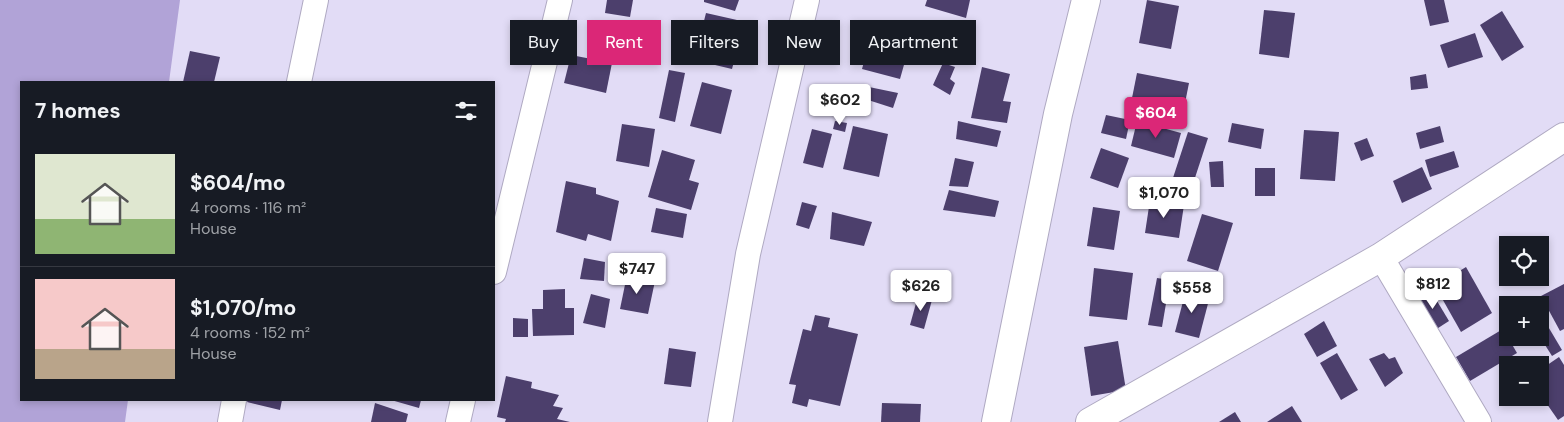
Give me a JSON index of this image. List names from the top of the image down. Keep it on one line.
{"page":{"chip":["Buy","Rent","Filters","New","Apartment"],"heading":"7 homes","price":["$602","$604","$1,070","$747","$812","$626","$558"],"list":[{"name":"$604/mo","note":"4 rooms · 116 m² · House"},{"name":"$1,070/mo","note":"4 rooms · 152 m² · House"}],"map_buttons":["+","−"]}}
